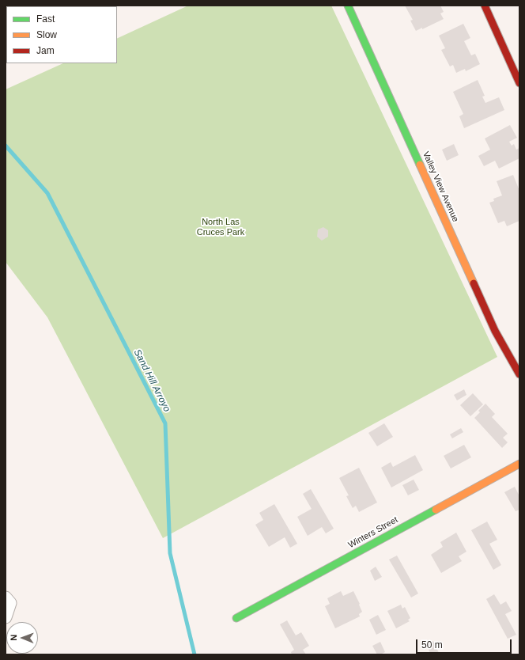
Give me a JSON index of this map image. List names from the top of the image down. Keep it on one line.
{"streets":{"street":["Valley View Avenue","Winters Street"]},"water":["Sand Hill Arroyo"],"parks":["North Las Cruces Park"],"legend":["Fast","Slow","Jam"],"scale_bar":"50 m","north":"left"}
